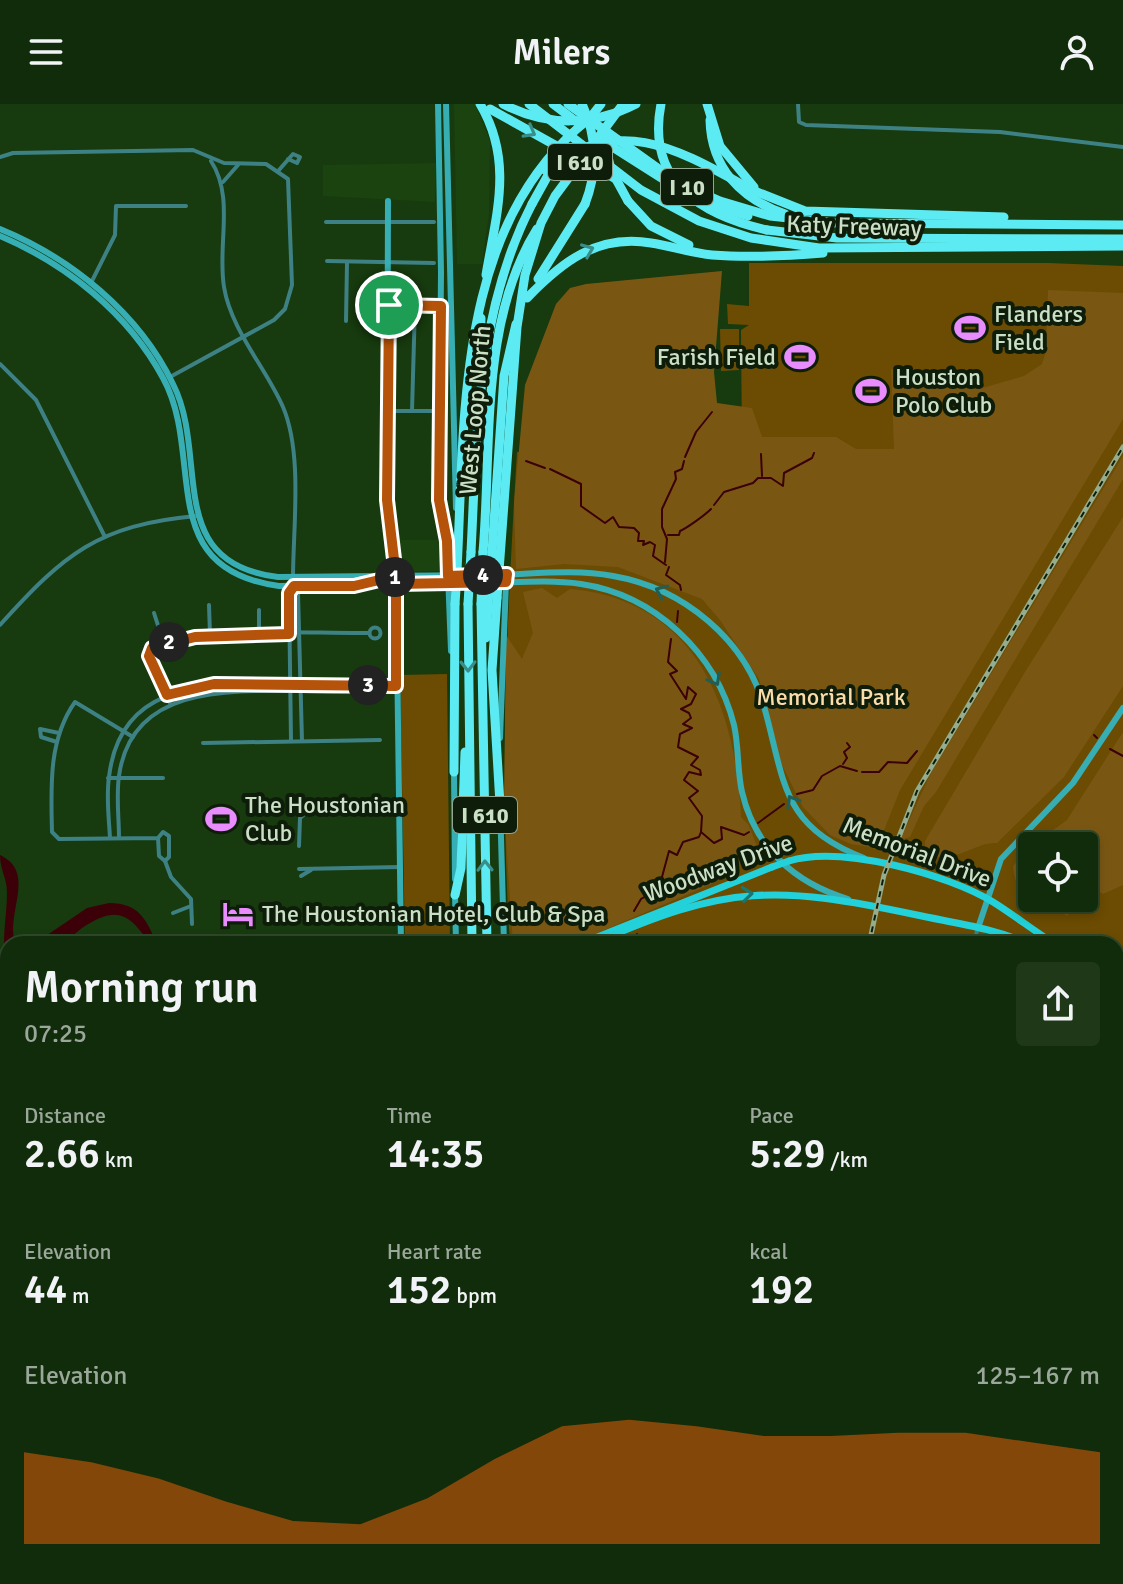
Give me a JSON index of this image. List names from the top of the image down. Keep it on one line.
{"streets":{"highway":["I 610","I 10","Katy Freeway","West Loop North"],"main road":["Memorial Drive","Woodway Drive"]},"crossings":[["Memorial Drive","Woodway Drive"]],"parks":["Memorial Park"],"places":{"sports":["Flanders Field","Farish Field","Houston Polo Club","The Houstonian Club"],"hotel":["The Houstonian Hotel, Club & Spa"]},"page":{"header":"Milers","pins":["4","1","2","3"],"heading":["Morning run","07:25"],"stats":[["Distance","2.66 km"],["Time","14:35"],["Pace","5:29 /km"],["Elevation","44 m"],["Heart rate","152 bpm"],["kcal","192"]],"chart":["Elevation","125–167 m"]}}
